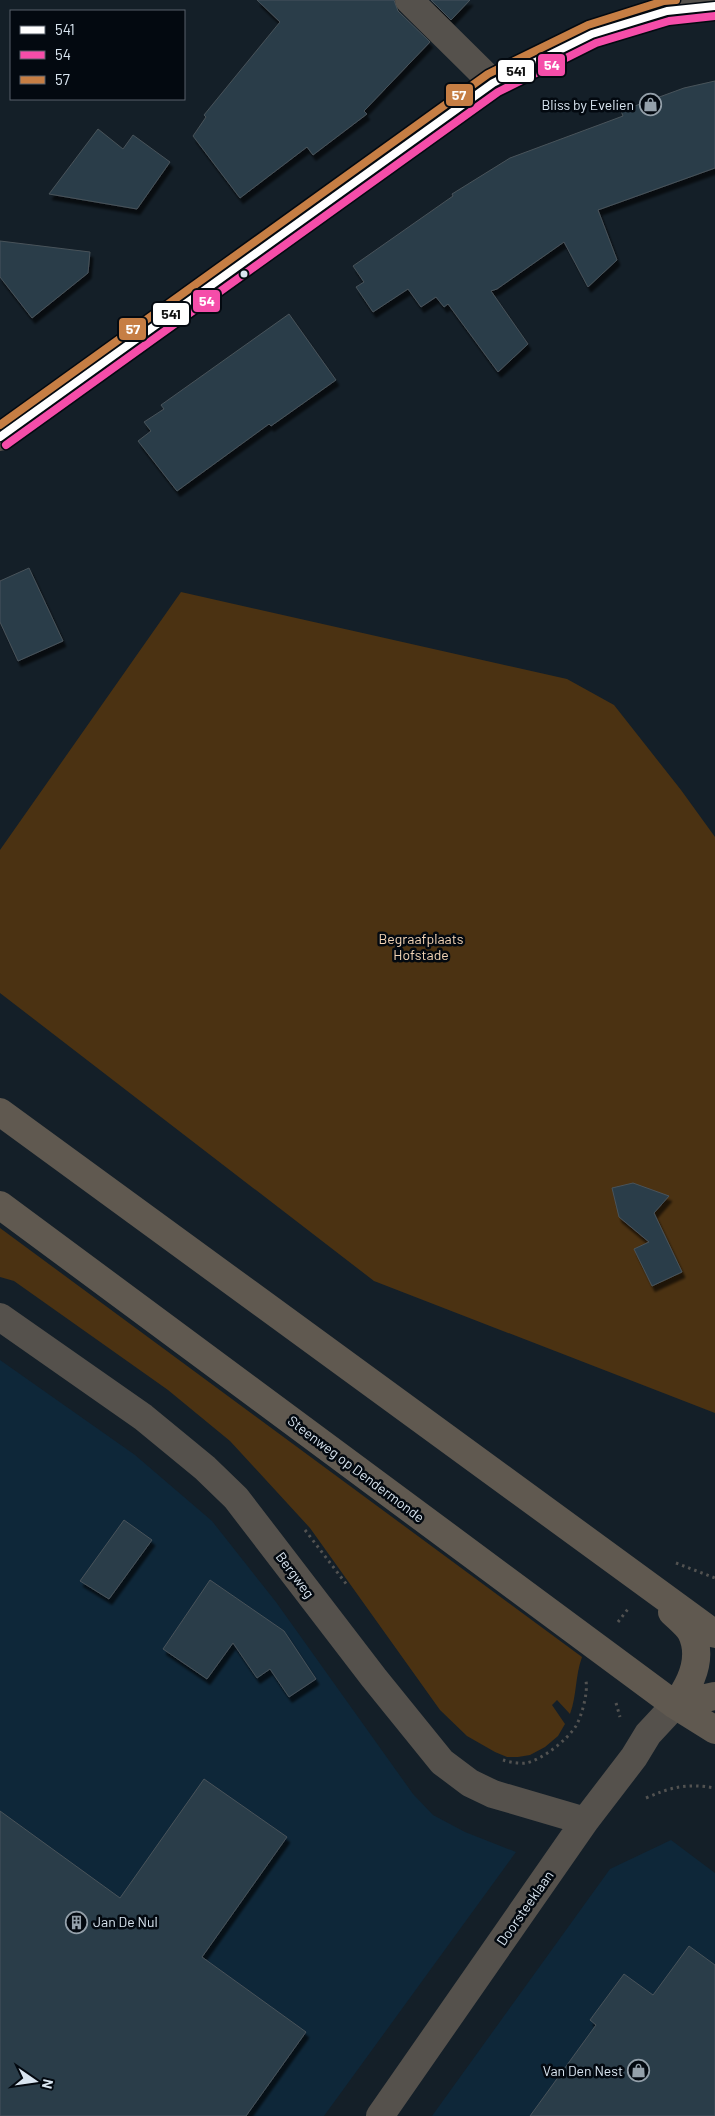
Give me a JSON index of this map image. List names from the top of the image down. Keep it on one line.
{"streets":{"main road":["Steenweg op Dendermonde"],"street":["Bergweg","Doorsteeklaan"]},"crossings":[["Steenweg op Dendermonde","Doorsteeklaan"],["Bergweg","Doorsteeklaan"]],"parks":["Begraafplaats Hofstade"],"places":{"shop":["Bliss by Evelien","Van Den Nest"],"building":["Jan De Nul"]},"lines":["transit line 57","transit line 541","transit line 54"],"legend":["541","54","57"],"north":"right"}
